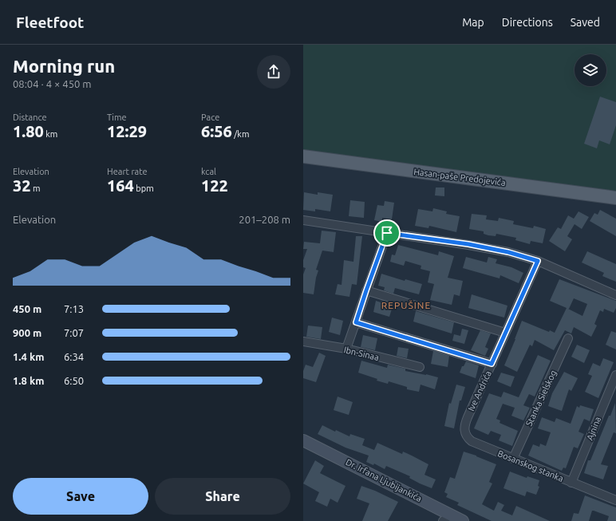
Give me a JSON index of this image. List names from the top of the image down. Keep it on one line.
{"streets":{"main road":["Hasan-paše Predojevića","Dr. Irfana Ljubijankića"],"street":["Ibn-Sinaa","Ive Andrića","Stanka Sielskog","Ajnina","Bosanskog stanka"]},"crossings":[["Ive Andrića","Bosanskog stanka"],["Stanka Sielskog","Bosanskog stanka"],["Ajnina","Bosanskog stanka"]],"districts":["REPUŠINE"],"page":{"header":"Fleetfoot","nav":["Map","Directions","Saved"],"heading":["Morning run","08:04 · 4 × 450 m"],"stats":[["Distance","1.80 km"],["Time","12:29"],["Pace","6:56 /km"],["Elevation","32 m"],["Heart rate","164 bpm"],["kcal","122"]],"chart":["Elevation","201–208 m"],"list":[{"name":"450 m","note":"7:13"},{"name":"900 m","note":"7:07"},{"name":"1.4 km","note":"6:34"},{"name":"1.8 km","note":"6:50"}],"buttons":["Save","Share"]}}
